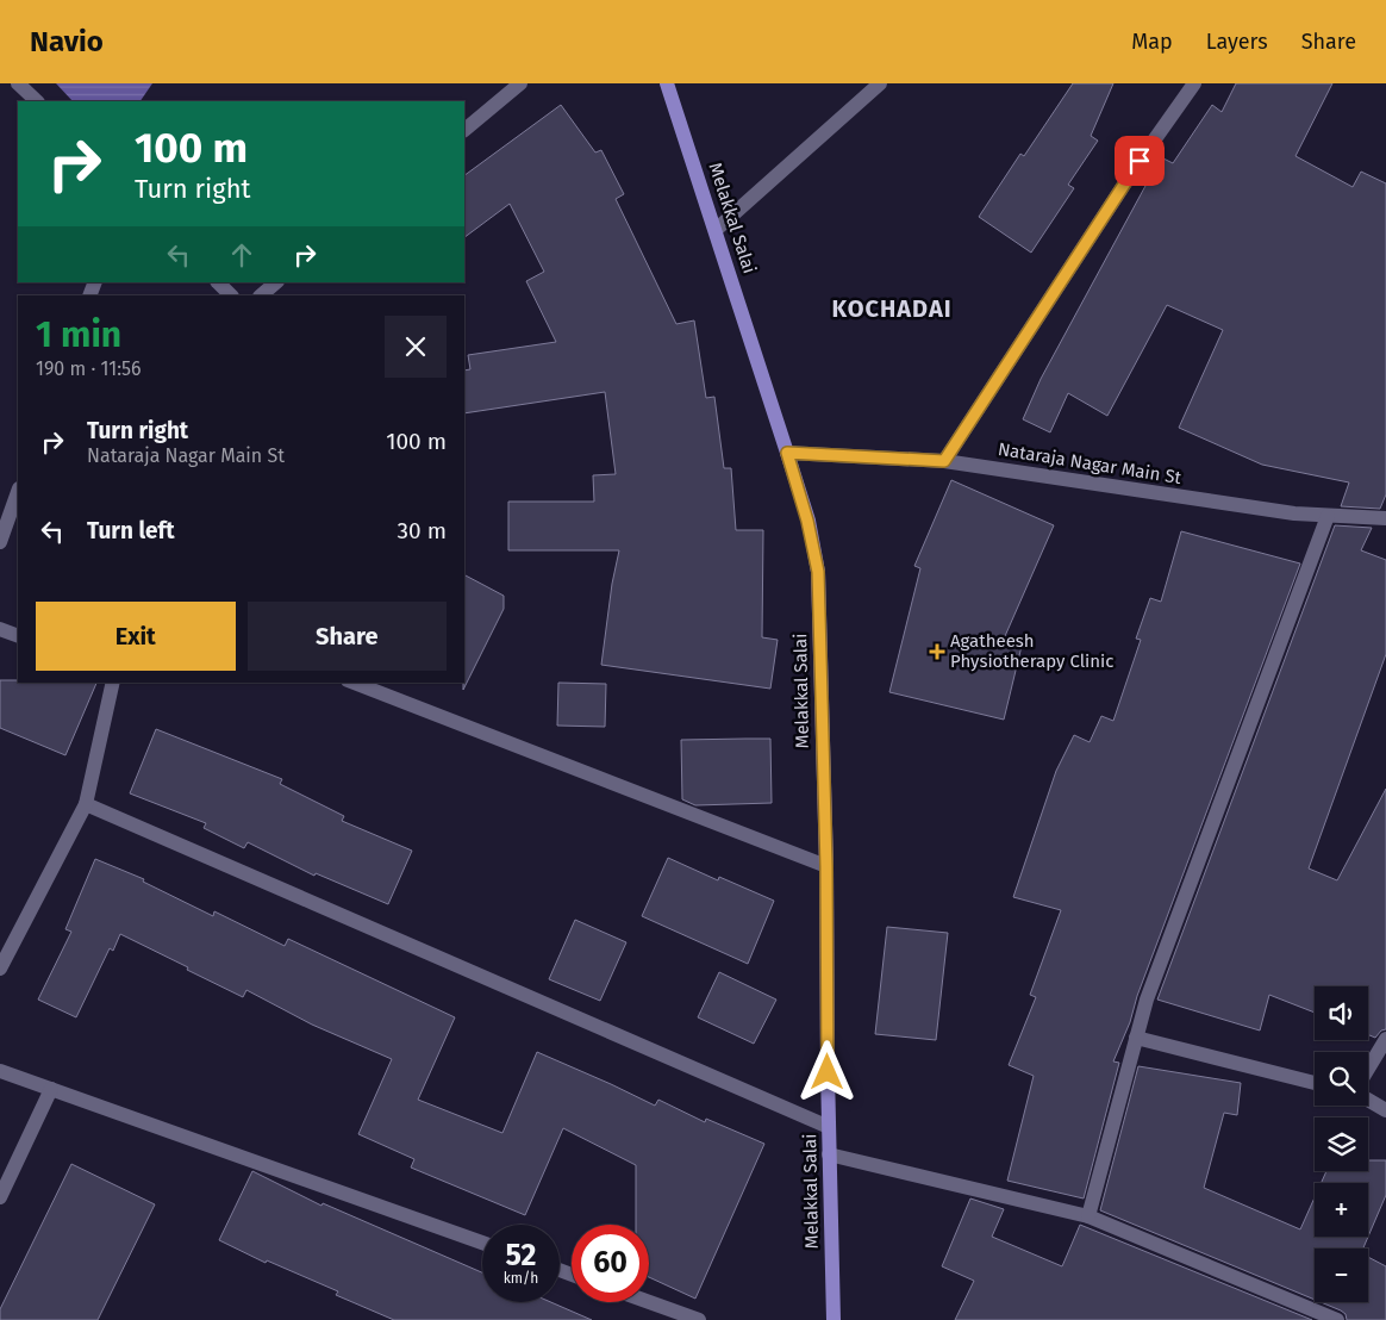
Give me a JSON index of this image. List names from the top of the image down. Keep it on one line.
{"streets":{"main road":["Melakkal Salai"],"street":["Nataraja Nagar Main St"]},"crossings":[["Melakkal Salai","Nataraja Nagar Main St"]],"districts":["KOCHADAI"],"places":{"health":["Agatheesh Physiotherapy Clinic"]},"page":{"header":"Navio","nav":["Map","Layers","Share"],"turn":["100 m","Turn right"],"heading":["1 min","190 m · 11:56"],"list":[{"name":"Turn right","note":"Nataraja Nagar Main St","value":"100 m"},{"name":"Turn left","value":"30 m"}],"buttons":["Exit","Share"],"map_buttons":["+","−"],"speed":"52 km/h","limit":"60"}}
